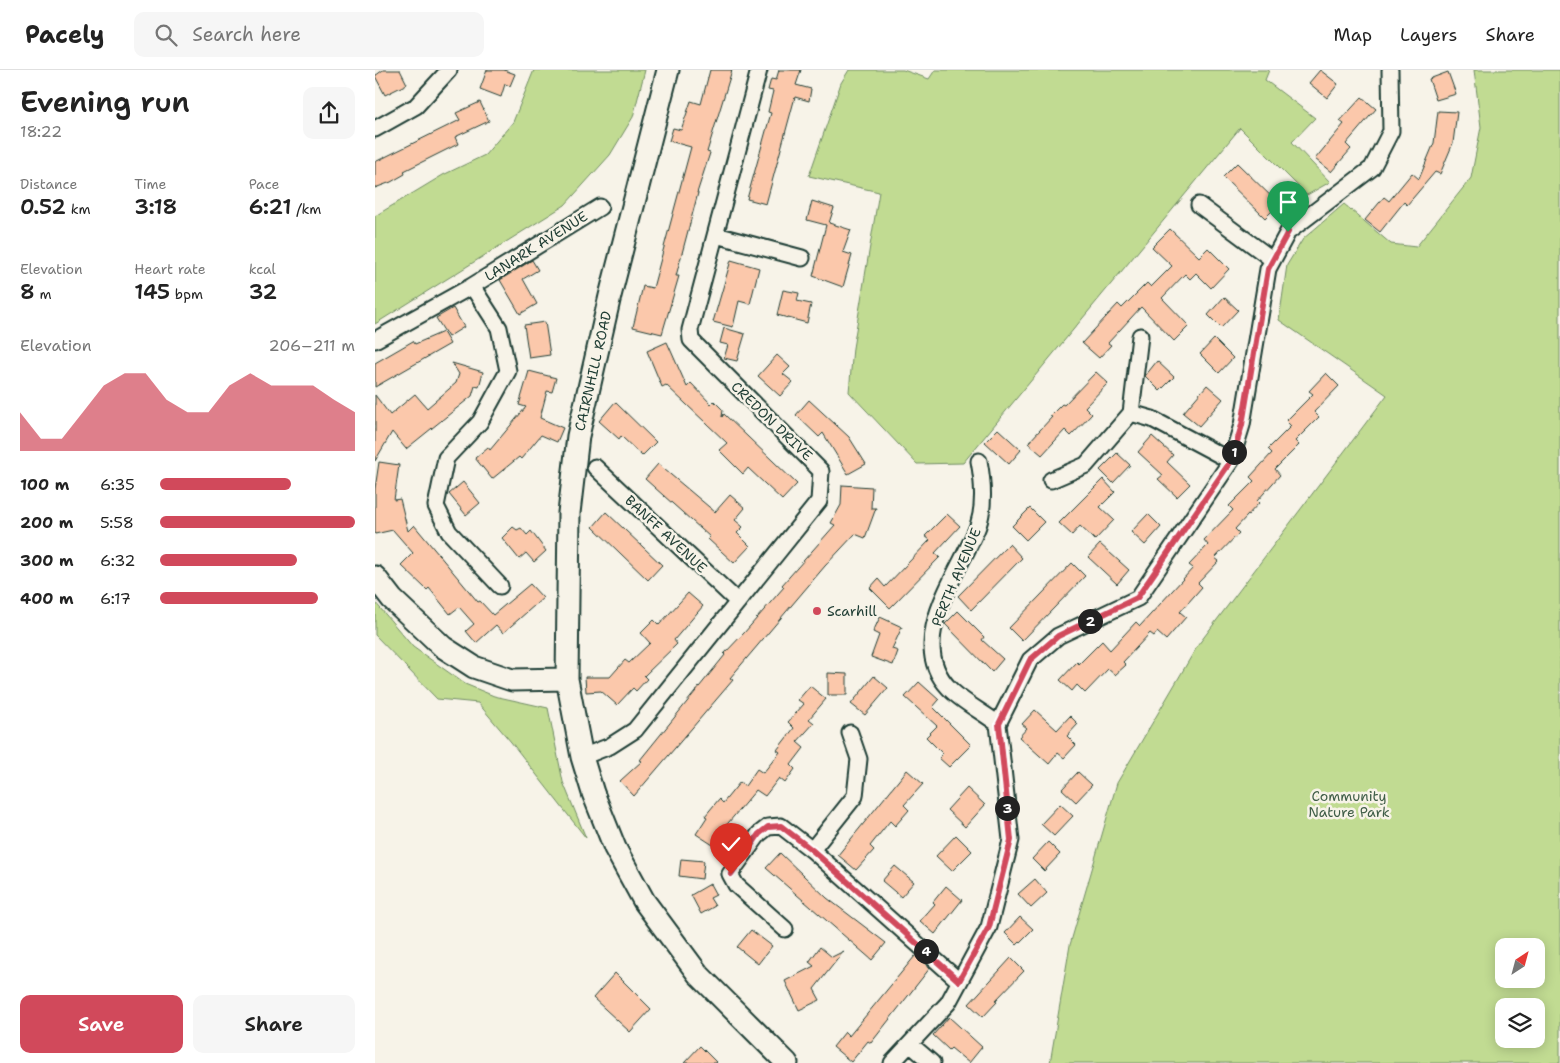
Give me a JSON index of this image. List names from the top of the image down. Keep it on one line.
{"streets":{"main road":["CAIRNHILL ROAD"],"street":["LANARK AVENUE","CREDON DRIVE","BANFF AVENUE","PERTH AVENUE"]},"crossings":[["CAIRNHILL ROAD","CREDON DRIVE"],["CREDON DRIVE","BANFF AVENUE"]],"parks":["Community Nature Park"],"places":["Scarhill"],"north":"top right","page":{"header":"Pacely","search":"Search here","nav":["Map","Layers","Share"],"heading":["Evening run","18:22"],"stats":[["Distance","0.52 km"],["Time","3:18"],["Pace","6:21 /km"],["Elevation","8 m"],["Heart rate","145 bpm"],["kcal","32"]],"chart":["Elevation","206–211 m"],"pins":["1","2","3","4"],"list":[{"name":"100 m","note":"6:35"},{"name":"200 m","note":"5:58"},{"name":"300 m","note":"6:32"},{"name":"400 m","note":"6:17"}],"buttons":["Save","Share"]}}
